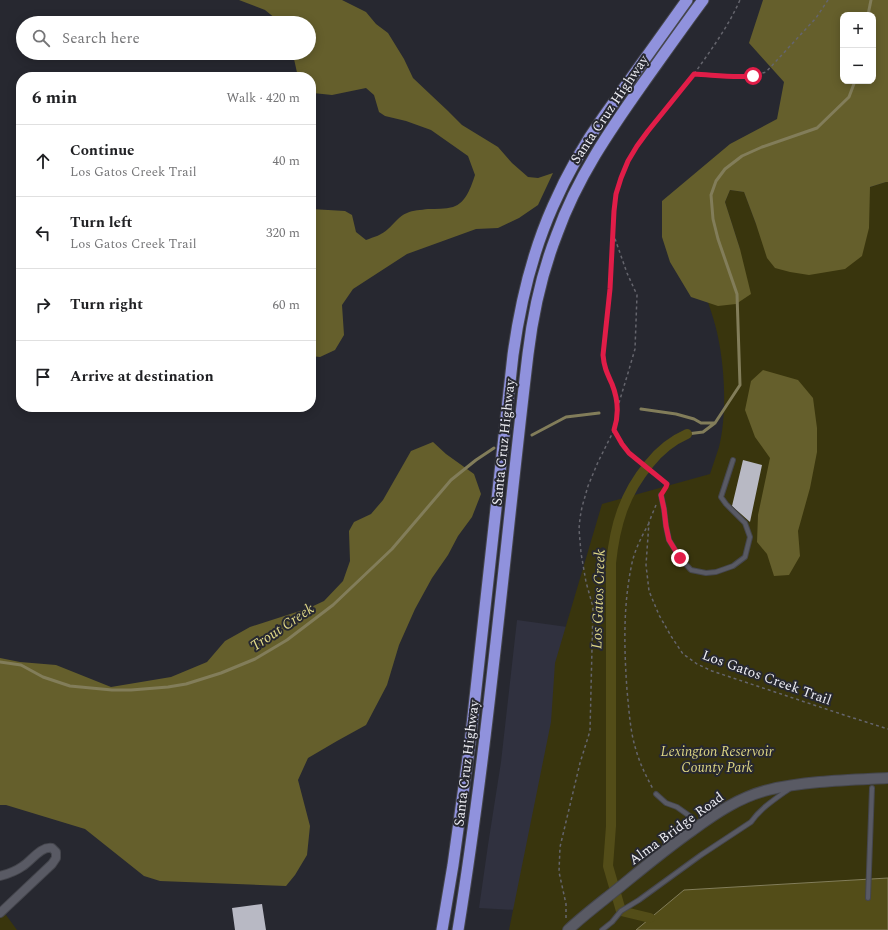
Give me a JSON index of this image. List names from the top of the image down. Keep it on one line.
{"streets":{"highway":["Santa Cruz Highway"],"street":["Alma Bridge Road"],"path":["Los Gatos Creek Trail"]},"water":["Los Gatos Creek","Trout Creek"],"parks":["Lexington Reservoir County Park"],"page":{"map_buttons":["+","−"],"search":"Search here","heading":["6 min","Walk · 420 m"],"list":[["Continue","Los Gatos Creek Trail","40 m"],["Turn left","Los Gatos Creek Trail","320 m"],["Turn right","60 m"],"Arrive at destination"]}}
